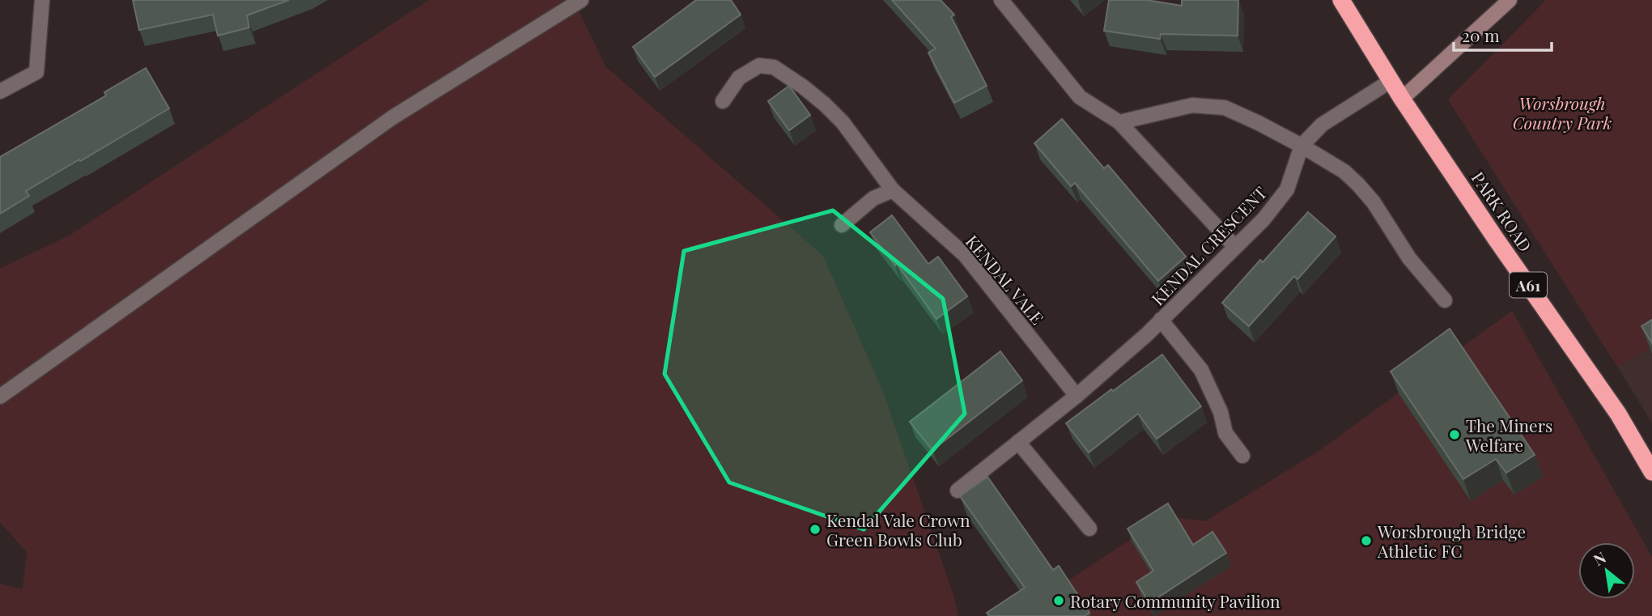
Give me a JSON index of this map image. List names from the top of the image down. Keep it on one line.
{"streets":{"highway":["PARK ROAD","A61"],"street":["KENDAL CRESCENT","KENDAL VALE"]},"crossings":[["PARK ROAD","KENDAL CRESCENT"],["KENDAL CRESCENT","KENDAL VALE"]],"parks":["Worsbrough Country Park"],"places":["The Miners Welfare","Kendal Vale Crown Green Bowls Club","Worsbrough Bridge Athletic FC","Rotary Community Pavilion"],"scale_bar":"20 m","north":"top left"}
